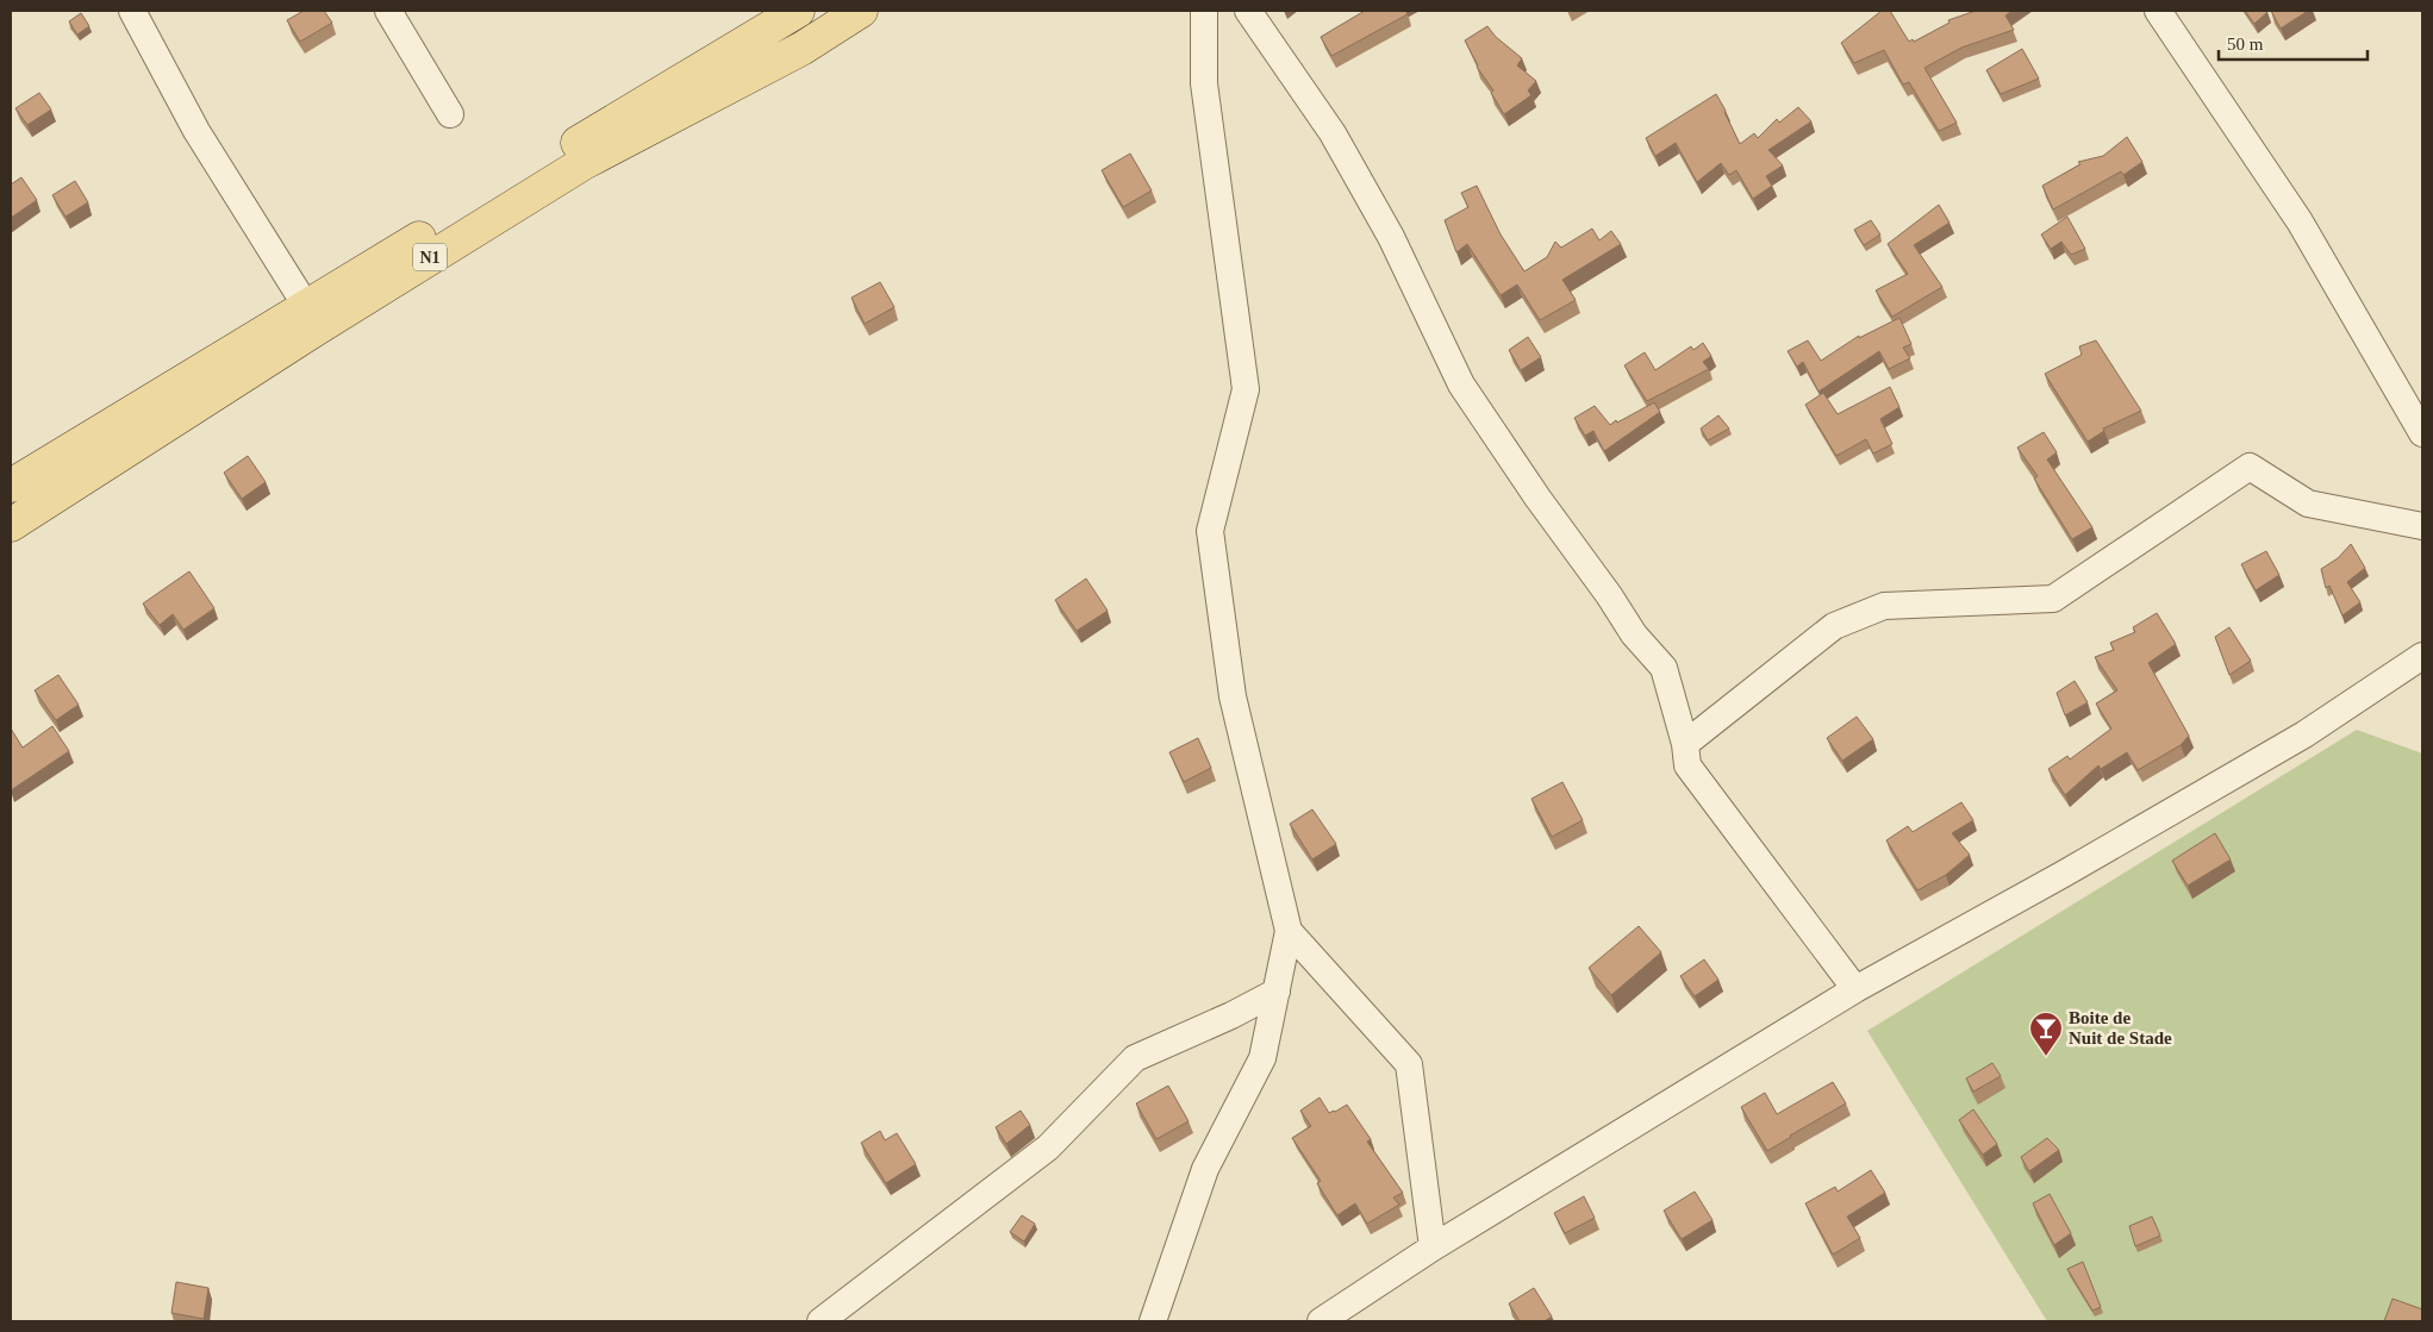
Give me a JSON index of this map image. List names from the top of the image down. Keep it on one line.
{"streets":{"main road":["N1"]},"places":{"bar":["Boite de Nuit de Stade"]},"scale_bar":"50 m"}
